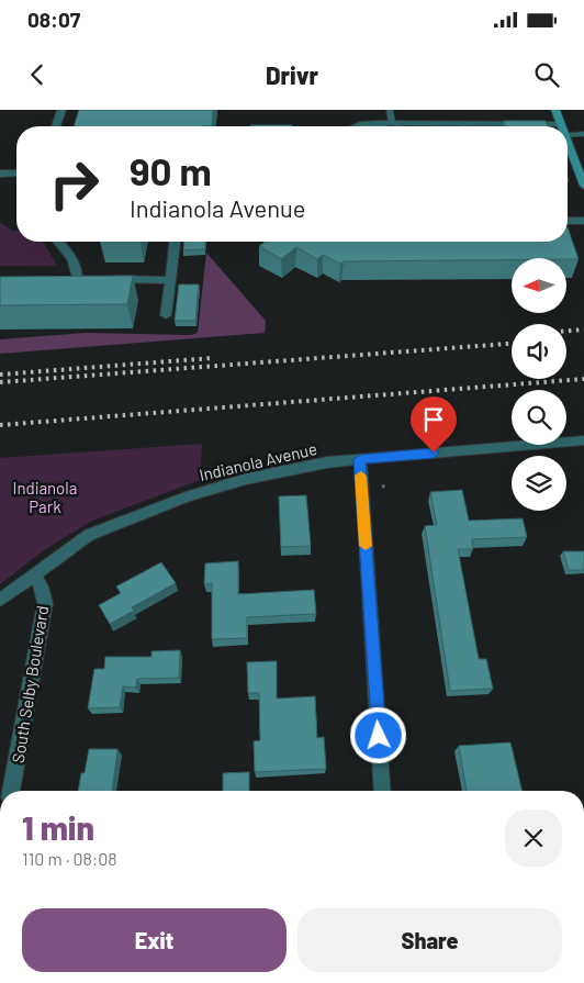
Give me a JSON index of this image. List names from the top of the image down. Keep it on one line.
{"streets":{"street":["Indianola Avenue","South Selby Boulevard"]},"crossings":[["Indianola Avenue","South Selby Boulevard"]],"parks":["Indianola Park"],"north":"left","page":{"status":"08:07","header":"Drivr","turn":["90 m","Indianola Avenue"],"heading":["1 min","110 m · 08:08"],"buttons":["Exit","Share"]}}
